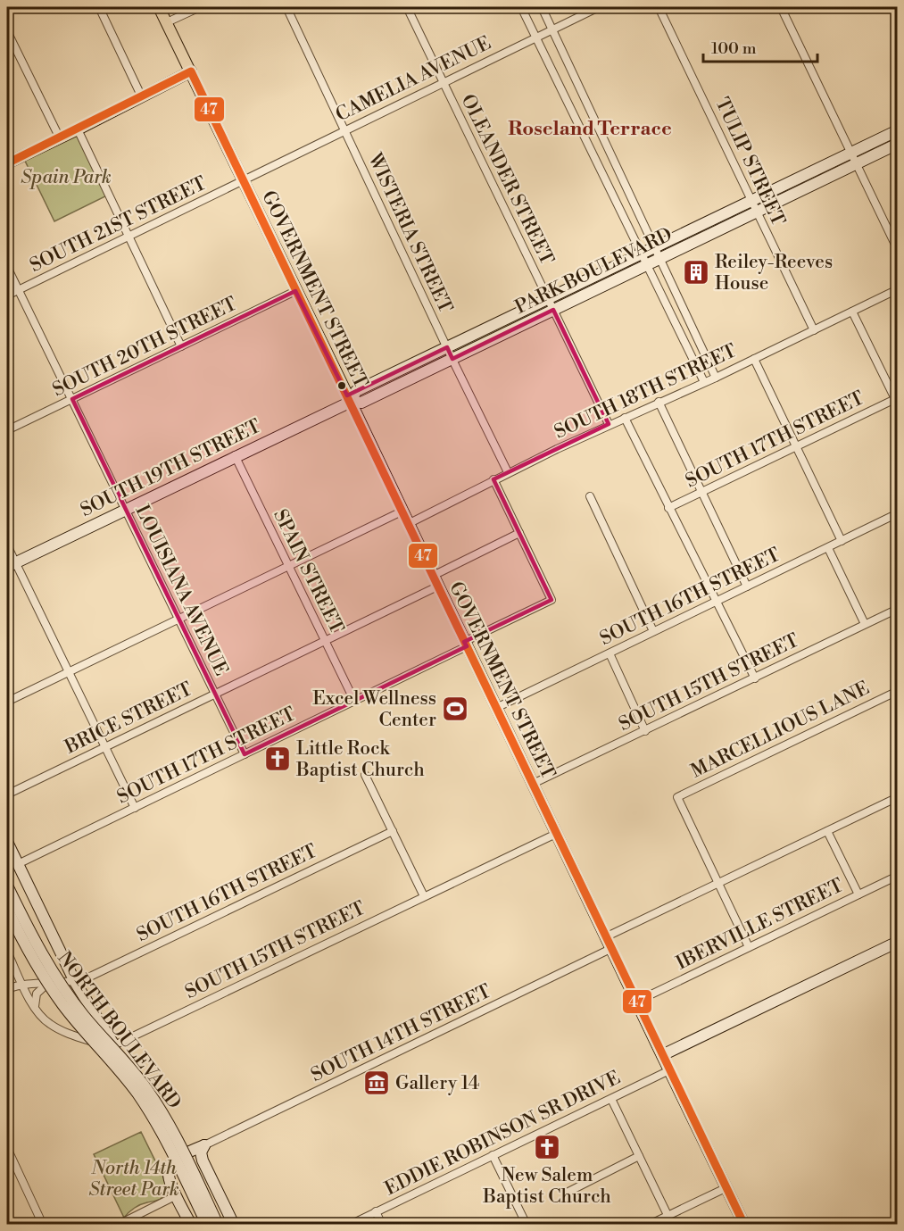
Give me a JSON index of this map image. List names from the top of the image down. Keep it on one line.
{"streets":{"main road":["GOVERNMENT STREET"],"street":["CAMELIA AVENUE","TULIP STREET","OLEANDER STREET","SOUTH 21ST STREET","WISTERIA STREET","PARK BOULEVARD","SOUTH 20TH STREET","SOUTH 18TH STREET","SOUTH 17TH STREET","SOUTH 19TH STREET","SPAIN STREET","LOUISIANA AVENUE","SOUTH 16TH STREET","SOUTH 15TH STREET","BRICE STREET","MARCELLIOUS LANE","IBERVILLE STREET","NORTH BOULEVARD","SOUTH 14TH STREET","EDDIE ROBINSON SR DRIVE"]},"crossings":[["CAMELIA AVENUE","OLEANDER STREET"],["CAMELIA AVENUE","SOUTH 21ST STREET"],["CAMELIA AVENUE","WISTERIA STREET"],["CAMELIA AVENUE","GOVERNMENT STREET"],["TULIP STREET","PARK BOULEVARD"],["TULIP STREET","SOUTH 18TH STREET"],["OLEANDER STREET","PARK BOULEVARD"],["OLEANDER STREET","SOUTH 18TH STREET"],["SOUTH 21ST STREET","GOVERNMENT STREET"],["SOUTH 21ST STREET","LOUISIANA AVENUE"],["WISTERIA STREET","PARK BOULEVARD"],["WISTERIA STREET","SOUTH 18TH STREET"],["PARK BOULEVARD","GOVERNMENT STREET"],["PARK BOULEVARD","SOUTH 19TH STREET"],["GOVERNMENT STREET","SOUTH 20TH STREET"],["GOVERNMENT STREET","SOUTH 18TH STREET"],["GOVERNMENT STREET","SOUTH 17TH STREET"],["GOVERNMENT STREET","SOUTH 19TH STREET"],["GOVERNMENT STREET","SOUTH 16TH STREET"],["GOVERNMENT STREET","SOUTH 15TH STREET"],["GOVERNMENT STREET","BRICE STREET"],["GOVERNMENT STREET","IBERVILLE STREET"],["GOVERNMENT STREET","SOUTH 14TH STREET"],["GOVERNMENT STREET","EDDIE ROBINSON SR DRIVE"],["SOUTH 20TH STREET","LOUISIANA AVENUE"],["SOUTH 17TH STREET","SPAIN STREET"],["SOUTH 17TH STREET","LOUISIANA AVENUE"],["SOUTH 17TH STREET","BRICE STREET"],["SOUTH 17TH STREET","NORTH BOULEVARD"],["SOUTH 19TH STREET","SPAIN STREET"],["SOUTH 19TH STREET","LOUISIANA AVENUE"],["SPAIN STREET","BRICE STREET"],["LOUISIANA AVENUE","BRICE STREET"],["SOUTH 16TH STREET","NORTH BOULEVARD"],["SOUTH 15TH STREET","NORTH BOULEVARD"]],"districts":["Roseland Terrace"],"parks":["Spain Park","North 14th Street Park"],"places":{"building":["Reiley-Reeves House"],"sports":["Excel Wellness Center"],"church":["Little Rock Baptist Church","New Salem Baptist Church"],"museum":["Gallery 14"]},"lines":["transit line 47"],"scale_bar":"100 m"}
